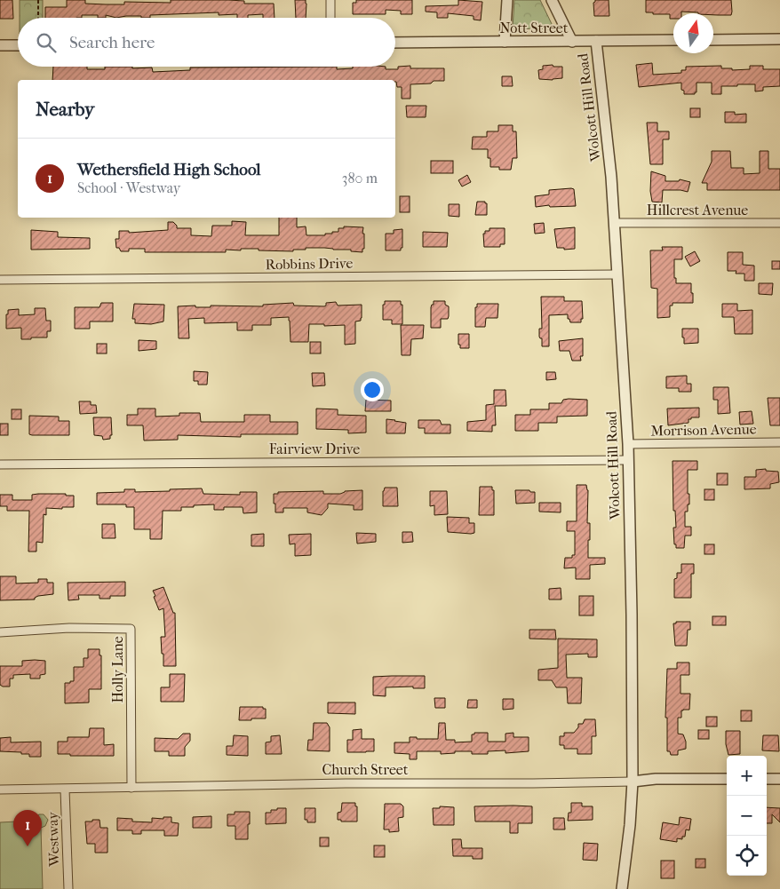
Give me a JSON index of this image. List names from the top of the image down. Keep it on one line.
{"streets":{"street":["Nott Street","Wolcott Hill Road","Hillcrest Avenue","Robbins Drive","Morrison Avenue","Fairview Drive","Holly Lane","Church Street","Westway"]},"crossings":[["Nott Street","Wolcott Hill Road"],["Wolcott Hill Road","Hillcrest Avenue"],["Wolcott Hill Road","Robbins Drive"],["Wolcott Hill Road","Morrison Avenue"],["Wolcott Hill Road","Fairview Drive"],["Wolcott Hill Road","Church Street"],["Holly Lane","Church Street"],["Church Street","Westway"]],"north":"top","page":{"search":"Search here","heading":"Nearby","list":[{"mark":"1","name":"Wethersfield High School","note":"School · Westway","value":"380 m"}],"map_buttons":["+","−"],"pins":"1"}}
